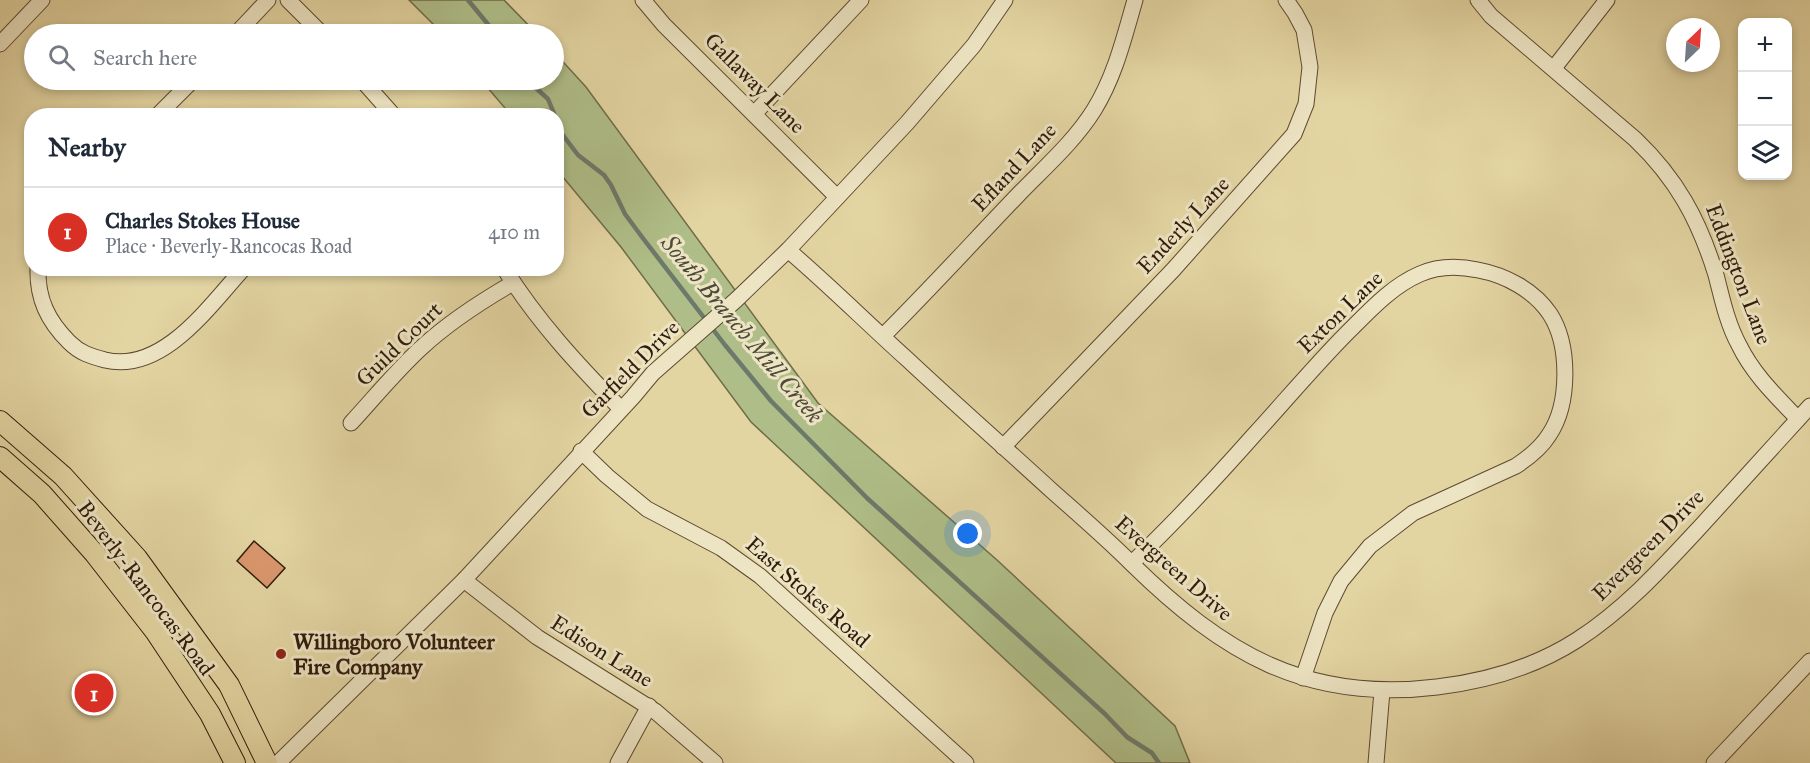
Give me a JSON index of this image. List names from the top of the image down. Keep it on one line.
{"streets":{"main road":["Beverly-Rancocas Road"],"street":["Gallaway Lane","Efland Lane","Enderly Lane","Eddington Lane","Exton Lane","Guild Court","Garfield Drive","Evergreen Drive","East Stokes Road","Edison Lane"]},"crossings":[["Gallaway Lane","Garfield Drive"],["Efland Lane","Evergreen Drive"],["Enderly Lane","Evergreen Drive"],["Eddington Lane","Evergreen Drive"],["Exton Lane","Evergreen Drive"],["Garfield Drive","Evergreen Drive"],["Garfield Drive","East Stokes Road"],["Garfield Drive","Edison Lane"]],"water":["South Branch Mill Creek"],"places":["Willingboro Volunteer Fire Company"],"north":"top right","page":{"map_buttons":["+","−"],"search":"Search here","heading":"Nearby","list":[{"mark":"1","name":"Charles Stokes House","note":"Place · Beverly-Rancocas Road","value":"410 m"}],"pins":"1"}}
